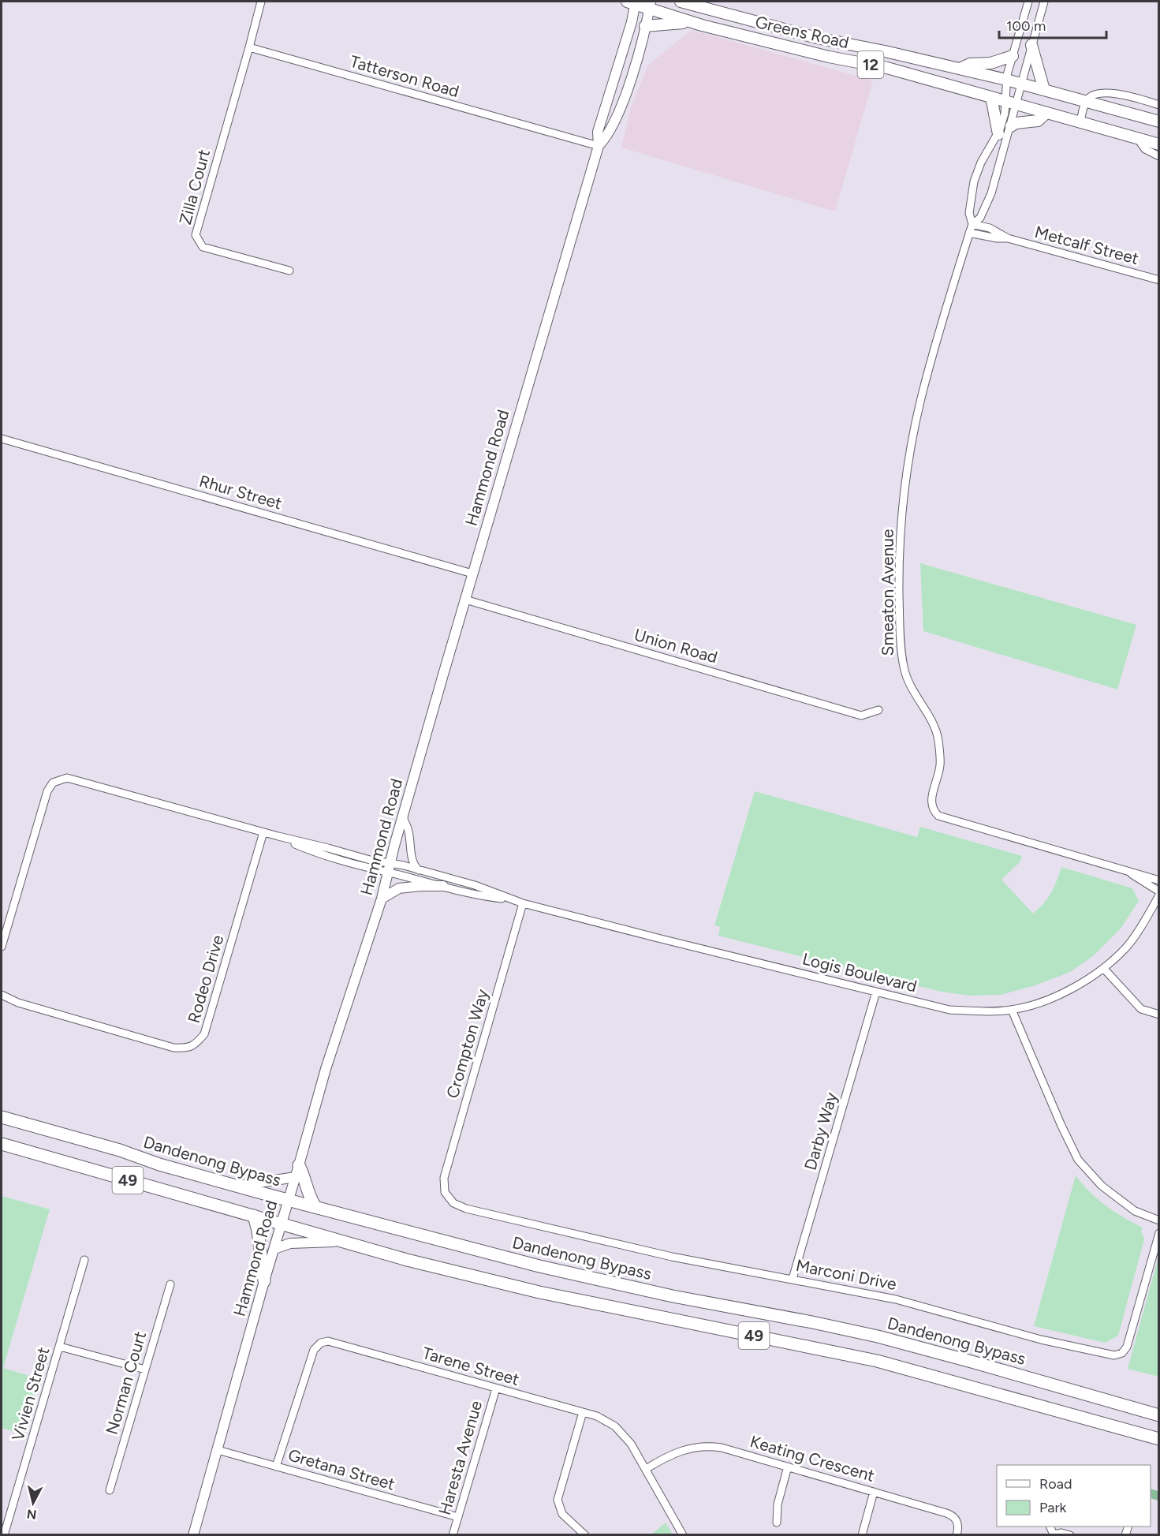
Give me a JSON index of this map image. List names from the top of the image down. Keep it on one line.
{"streets":{"highway":["Dandenong Bypass","49"],"main road":["Greens Road","12","Hammond Road"],"street":["Tatterson Road","Zilla Court","Metcalf Street","Rhur Street","Smeaton Avenue","Union Road","Logis Boulevard","Rodeo Drive","Crompton Way","Darby Way","Marconi Drive","Tarene Street","Norman Court","Vivien Street","Haresta Avenue","Keating Crescent","Gretana Street"]},"crossings":[["Greens Road","Hammond Road"],["Greens Road","Smeaton Avenue"],["Tatterson Road","Zilla Court"],["Tatterson Road","Hammond Road"],["Metcalf Street","Smeaton Avenue"],["Hammond Road","Rhur Street"],["Hammond Road","Union Road"],["Hammond Road","Logis Boulevard"],["Hammond Road","Dandenong Bypass"],["Hammond Road","49"],["Hammond Road","Gretana Street"],["Logis Boulevard","Crompton Way"],["Logis Boulevard","Darby Way"],["Crompton Way","Marconi Drive"],["Darby Way","Marconi Drive"],["Tarene Street","Haresta Avenue"],["Tarene Street","Keating Crescent"],["Tarene Street","Gretana Street"],["Haresta Avenue","Gretana Street"]],"legend":["Road","Park"],"scale_bar":"100 m","north":"bottom"}
